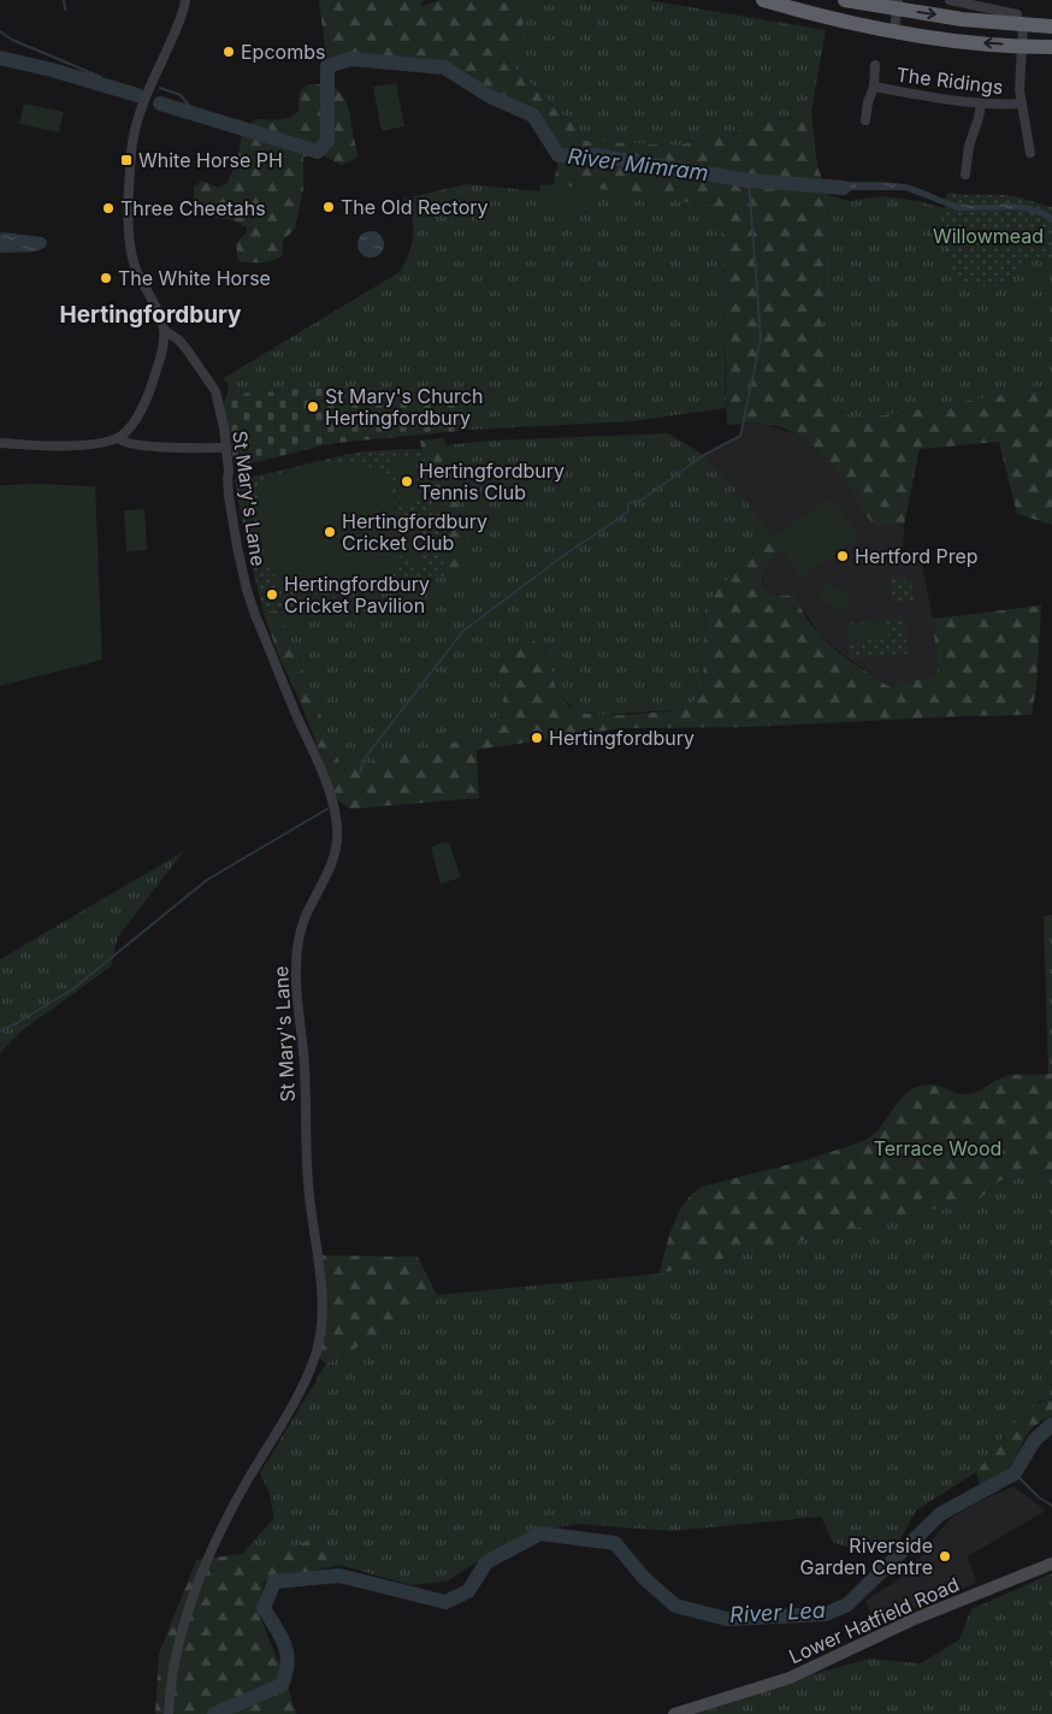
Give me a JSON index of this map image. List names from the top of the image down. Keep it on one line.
{"streets":{"main road":["Lower Hatfield Road"],"street":["The Ridings","St Mary's Lane"]},"districts":["Hertingfordbury"],"water":["River Mimram","River Lea"],"parks":["Willowmead","Terrace Wood"],"places":{"other":["Epcombs","The Old Rectory","Three Cheetahs","The White Horse","St Mary's Church Hertingfordbury","Hertingfordbury Tennis Club","Hertingfordbury Cricket Club","Hertford Prep","Hertingfordbury Cricket Pavilion","Hertingfordbury","Riverside Garden Centre"],"transit":["White Horse PH"]}}
